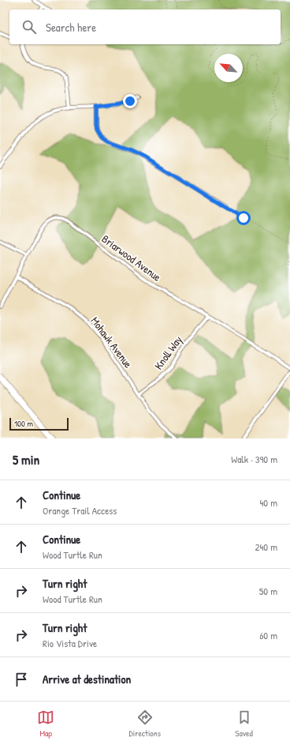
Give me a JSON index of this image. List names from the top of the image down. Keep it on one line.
{"streets":{"street":["Briarwood Avenue","Mohawk Avenue","Knoll Way"]},"crossings":[["Briarwood Avenue","Mohawk Avenue"],["Briarwood Avenue","Knoll Way"],["Mohawk Avenue","Knoll Way"]],"scale_bar":"100 m","north":"top left","page":{"search":"Search here","scale":"100 m","heading":["5 min","Walk · 390 m"],"list":[["Continue","Orange Trail Access","40 m"],["Continue","Wood Turtle Run","240 m"],["Turn right","Wood Turtle Run","50 m"],["Turn right","Rio Vista Drive","60 m"],"Arrive at destination"],"nav":["Map","Directions","Saved"]}}
